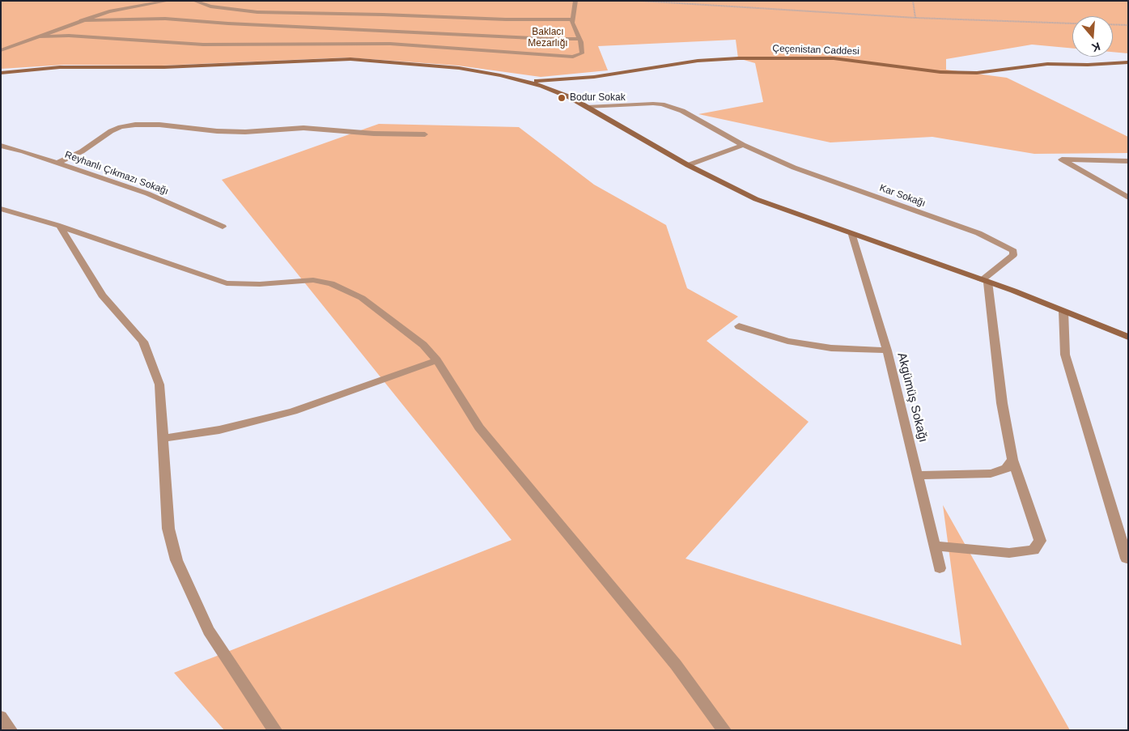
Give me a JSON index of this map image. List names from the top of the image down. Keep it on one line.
{"streets":{"street":["Çeçenistan Caddesi","Reyhanlı Çıkmazı Sokağı","Kar Sokağı","Akgümüş Sokağı"]},"parks":["Baklacı Mezarlığı"],"places":["Bodur Sokak"],"north":"bottom"}
